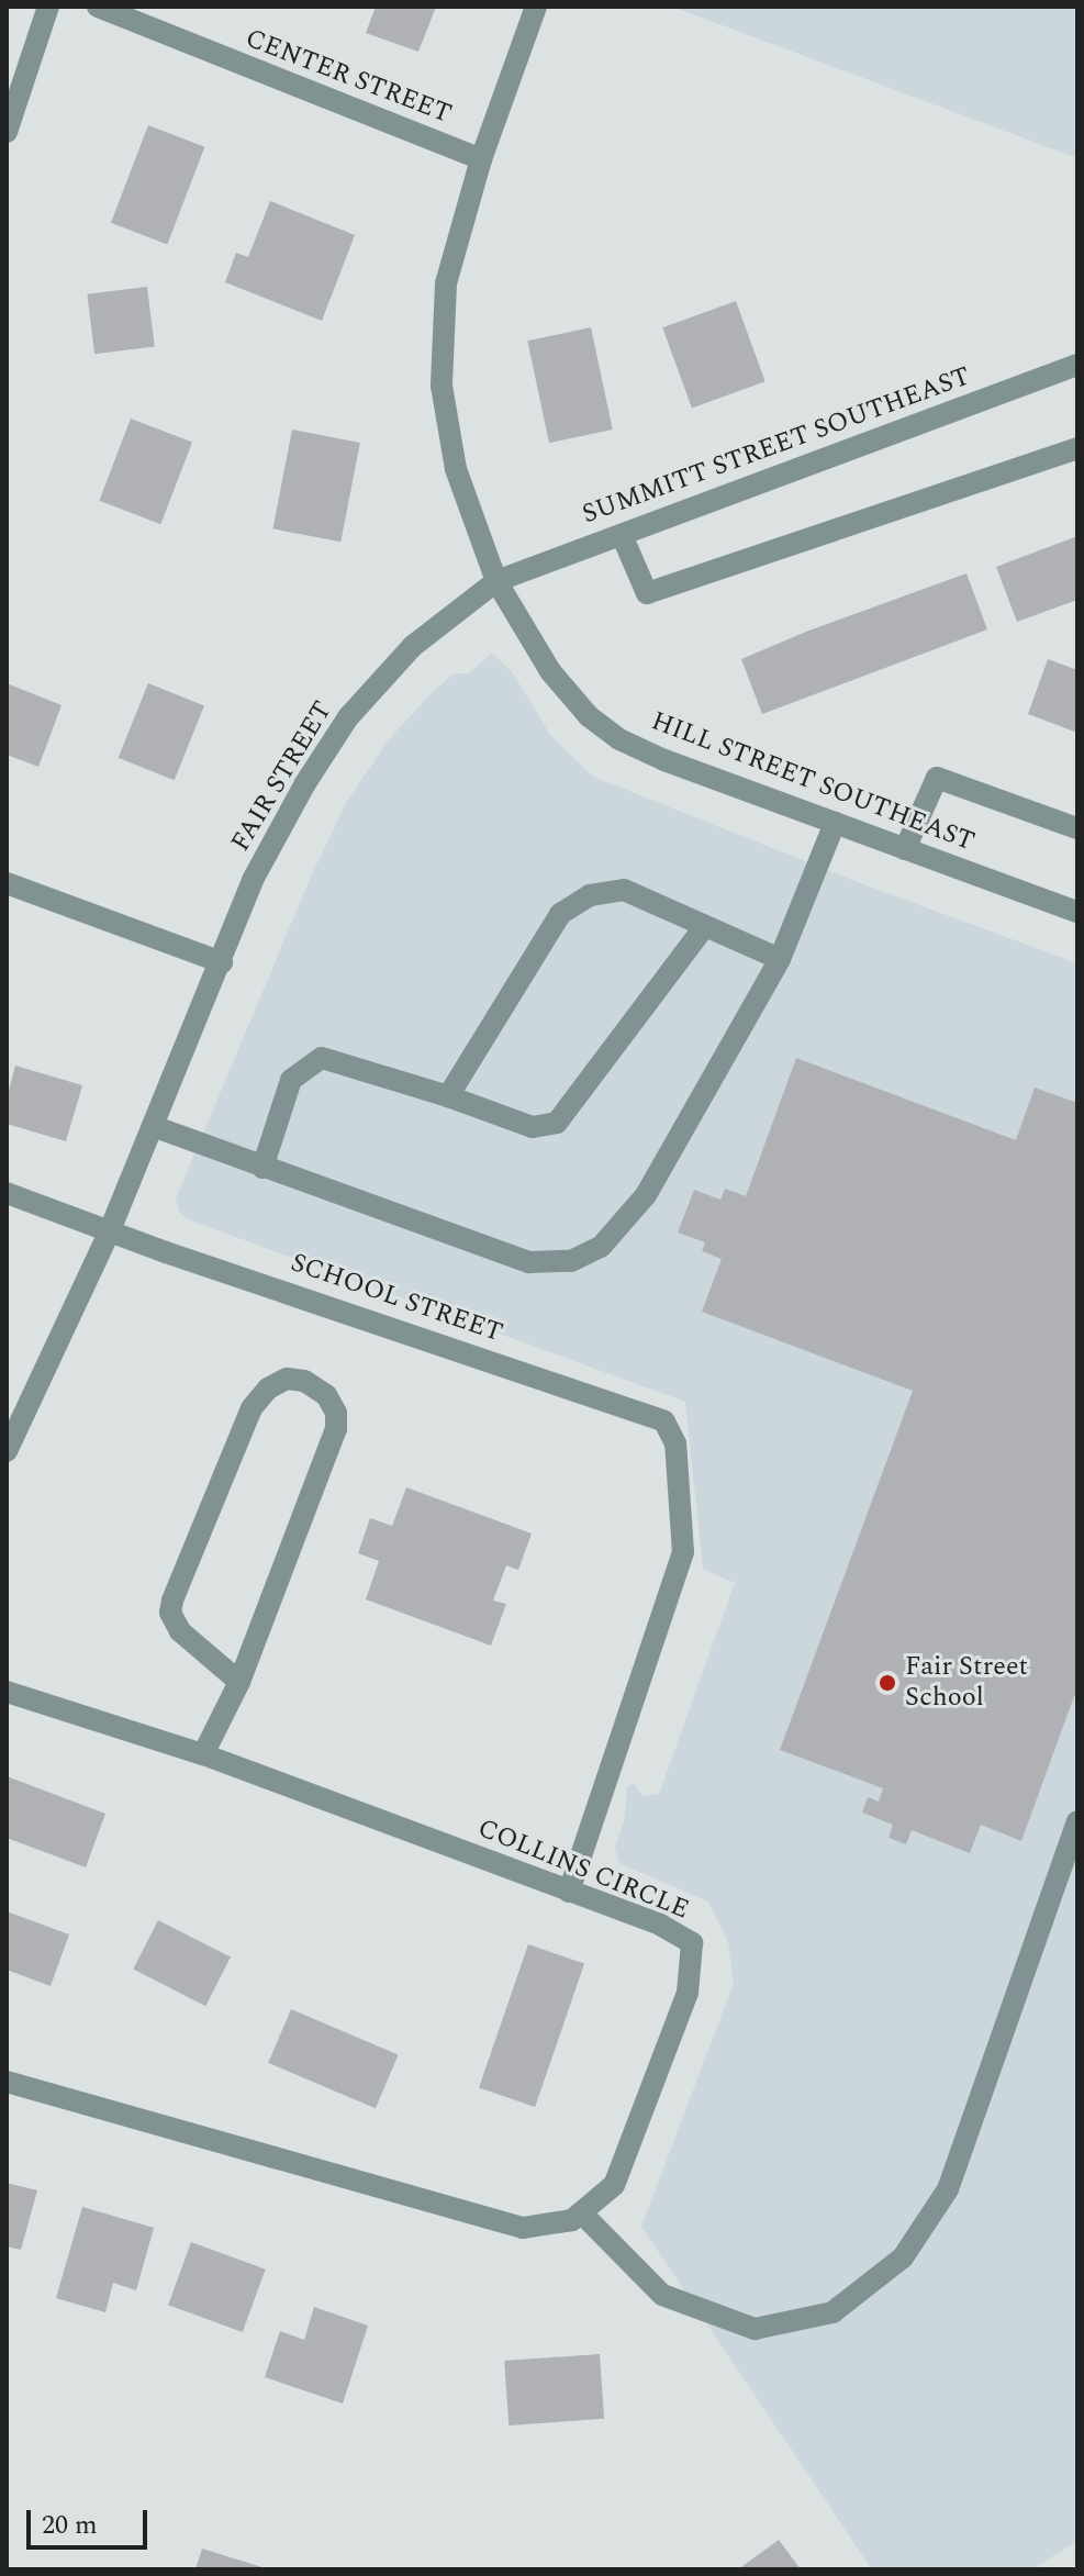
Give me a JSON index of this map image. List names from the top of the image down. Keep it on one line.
{"streets":{"street":["CENTER STREET","SUMMITT STREET SOUTHEAST","FAIR STREET","HILL STREET SOUTHEAST","SCHOOL STREET","COLLINS CIRCLE"]},"crossings":[["SUMMITT STREET SOUTHEAST","FAIR STREET"],["SUMMITT STREET SOUTHEAST","HILL STREET SOUTHEAST"],["FAIR STREET","HILL STREET SOUTHEAST"],["FAIR STREET","SCHOOL STREET"],["SCHOOL STREET","COLLINS CIRCLE"]],"places":["Fair Street School"],"scale_bar":"20 m"}
